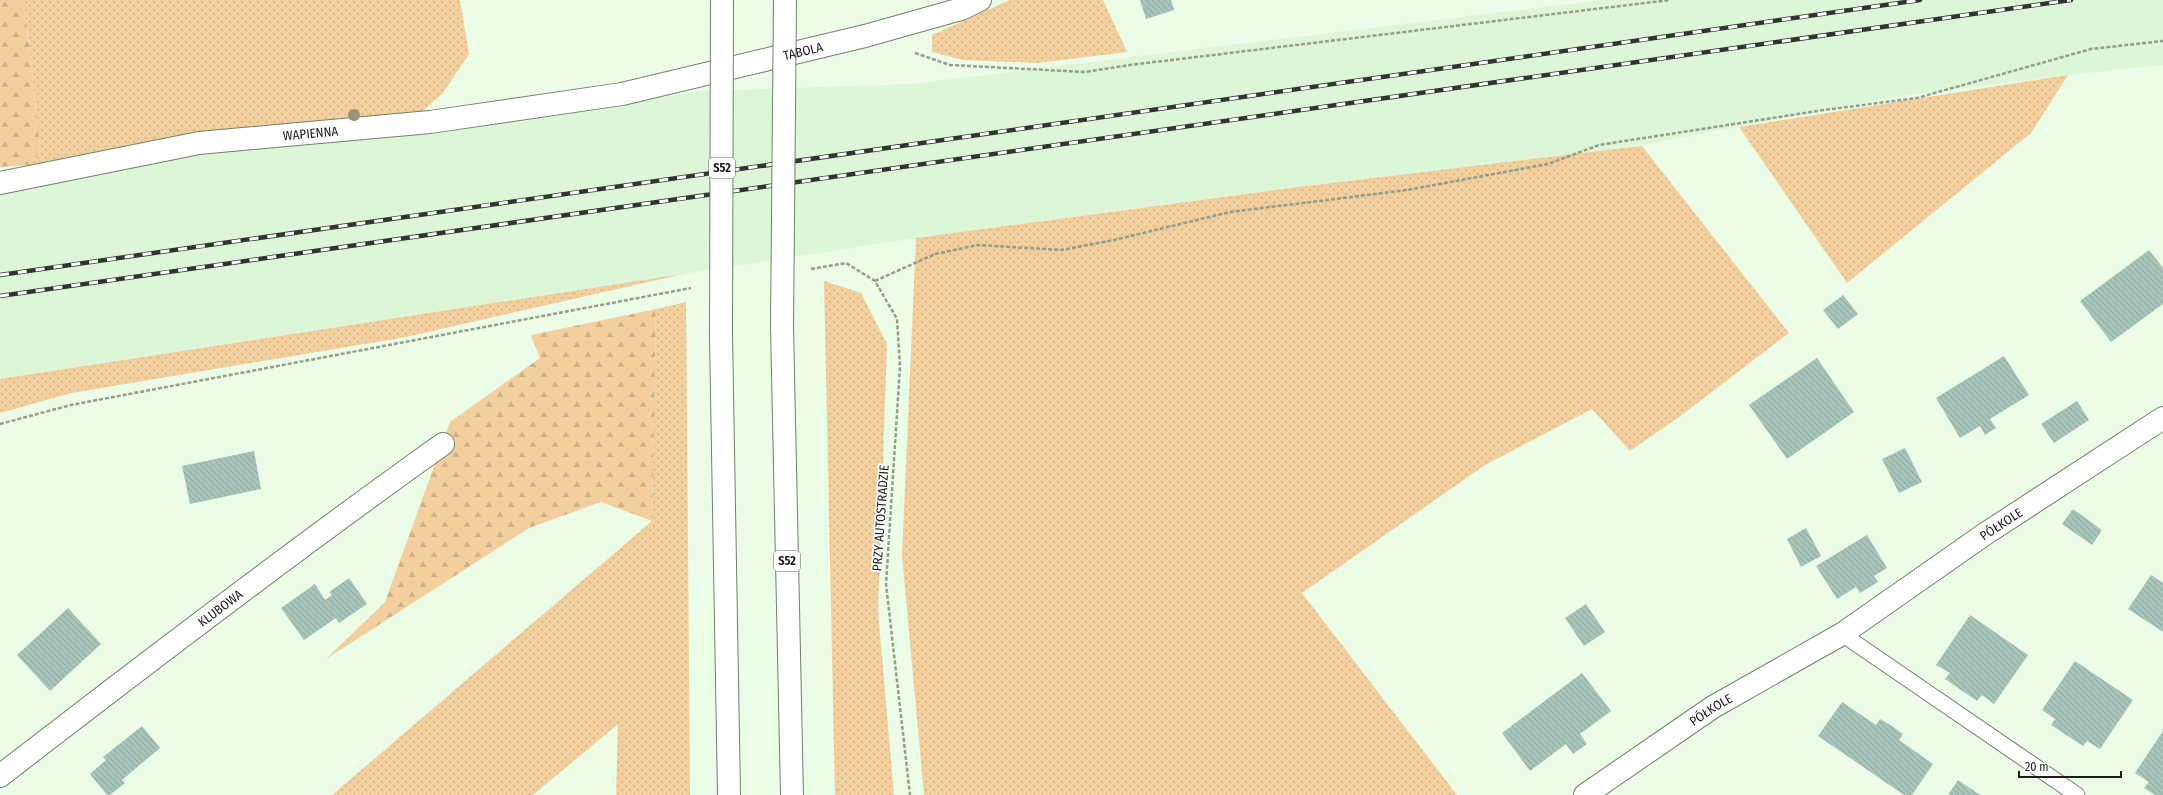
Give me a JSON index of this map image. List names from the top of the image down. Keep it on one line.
{"streets":{"main road":["TABOLA","WAPIENNA","S52","PÓŁKOLE","KLUBOWA"],"path":["PRZY AUTOSTRADZIE"]},"crossings":[["TABOLA","WAPIENNA"]],"scale_bar":"20 m"}
